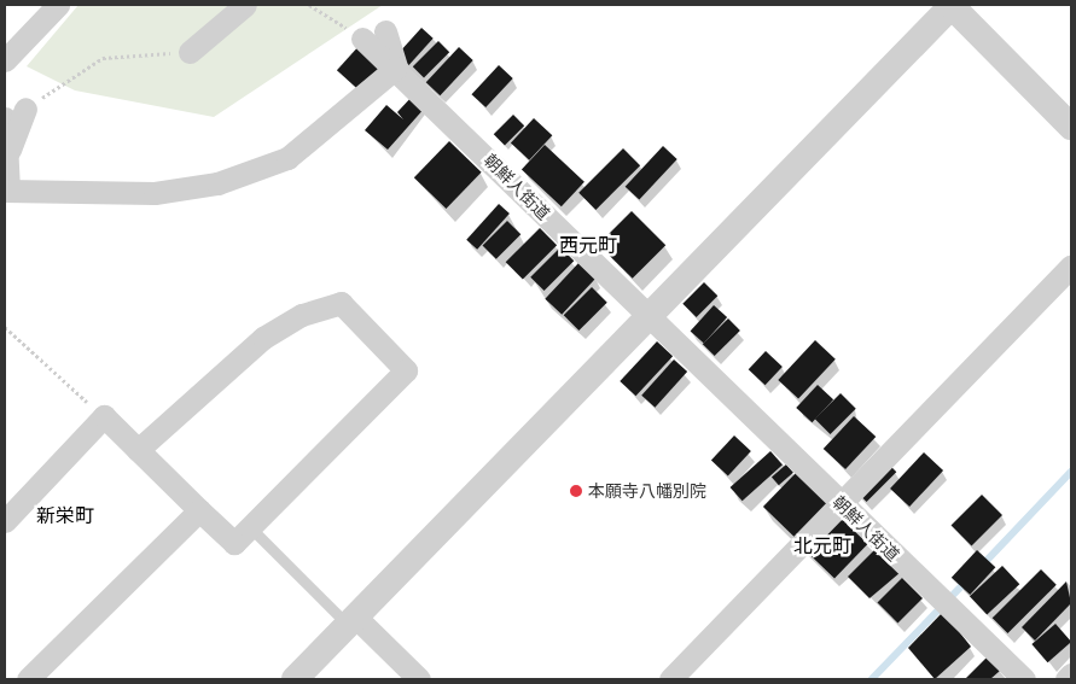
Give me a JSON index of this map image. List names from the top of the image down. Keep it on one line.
{"streets":{"street":["朝鮮人街道"]},"districts":["西元町","新栄町","北元町"],"places":["本願寺八幡別院"]}
